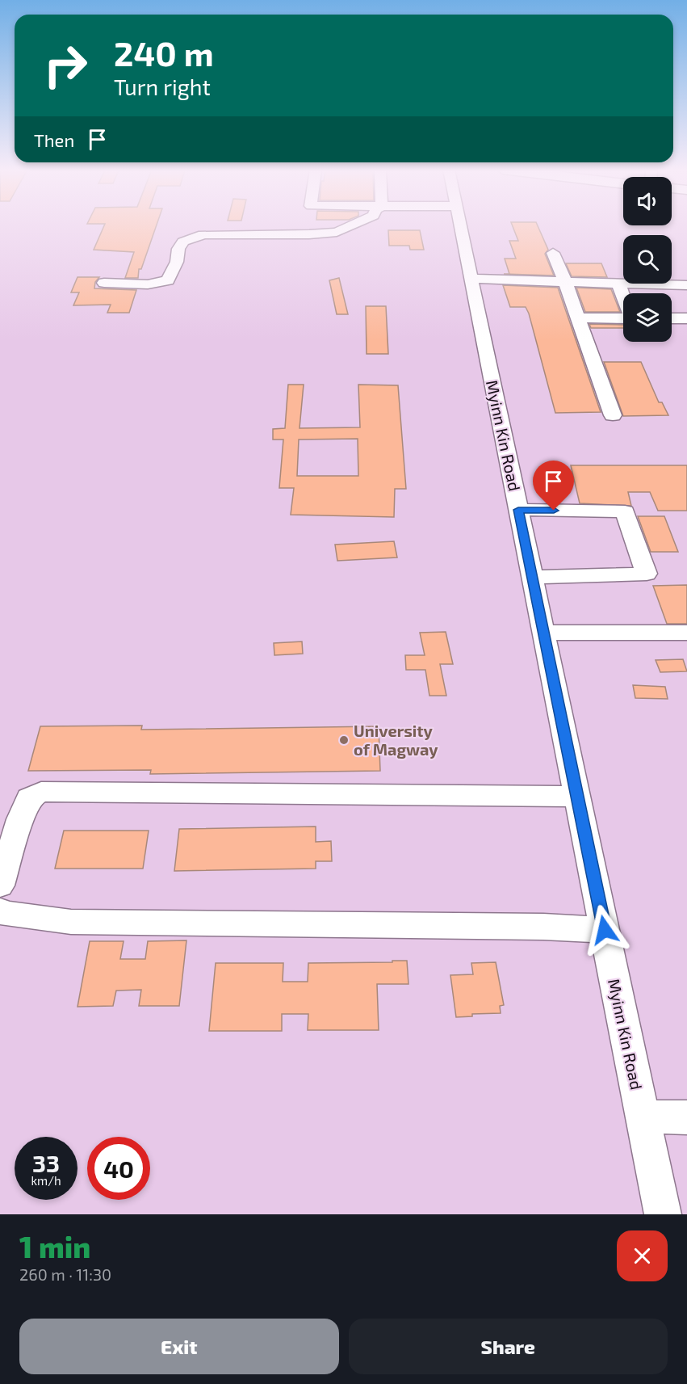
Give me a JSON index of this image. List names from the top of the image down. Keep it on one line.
{"streets":{"street":["Myinn Kin Road"]},"places":["University of Magway"],"page":{"turn":["240 m","Turn right"],"then":"Then","speed":"33 km/h","limit":"40","heading":["1 min","260 m · 11:30"],"buttons":["Exit","Share"]}}
